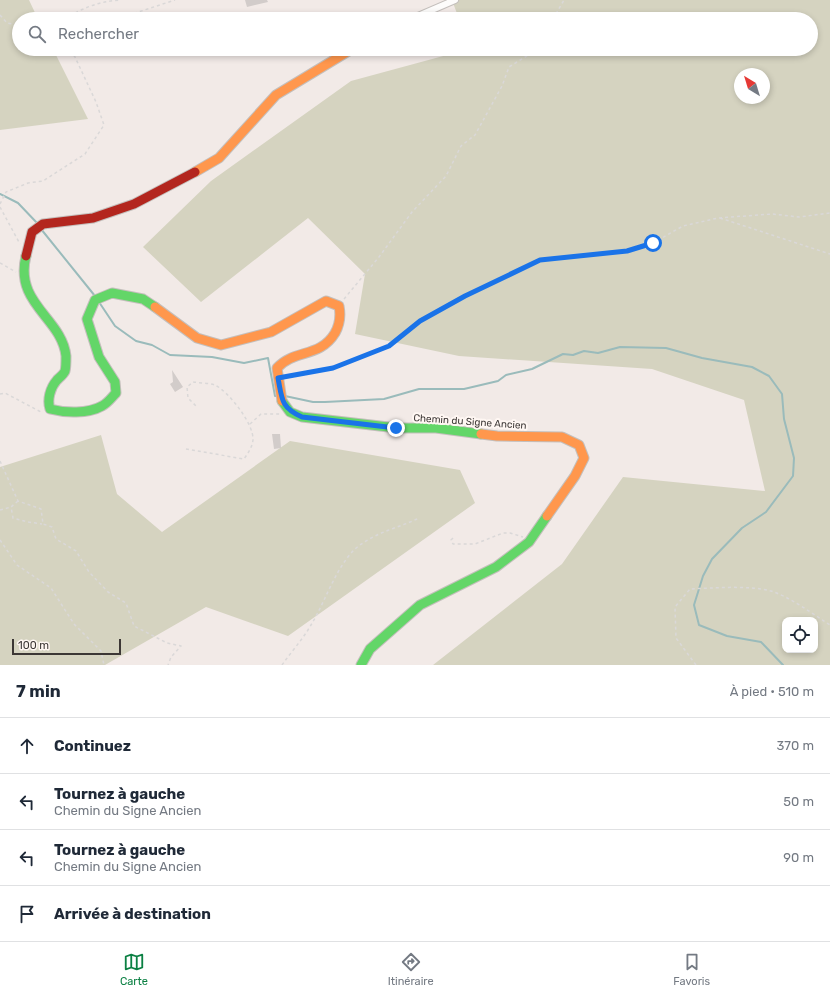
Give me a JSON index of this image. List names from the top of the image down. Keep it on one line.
{"streets":{"street":["Chemin du Signe Ancien"]},"scale_bar":"100 m","north":"top left","page":{"search":"Rechercher","scale":"100 m","heading":["7 min","À pied · 510 m"],"list":[["Continuez","370 m"],["Tournez à gauche","Chemin du Signe Ancien","50 m"],["Tournez à gauche","Chemin du Signe Ancien","90 m"],"Arrivée à destination"],"nav":["Carte","Itinéraire","Favoris"]}}
